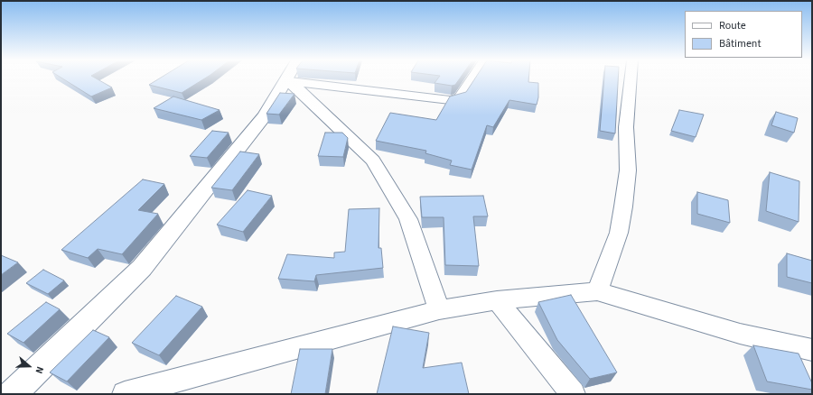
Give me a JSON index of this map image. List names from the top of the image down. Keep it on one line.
{"legend":["Route","Bâtiment"],"north":"right"}
